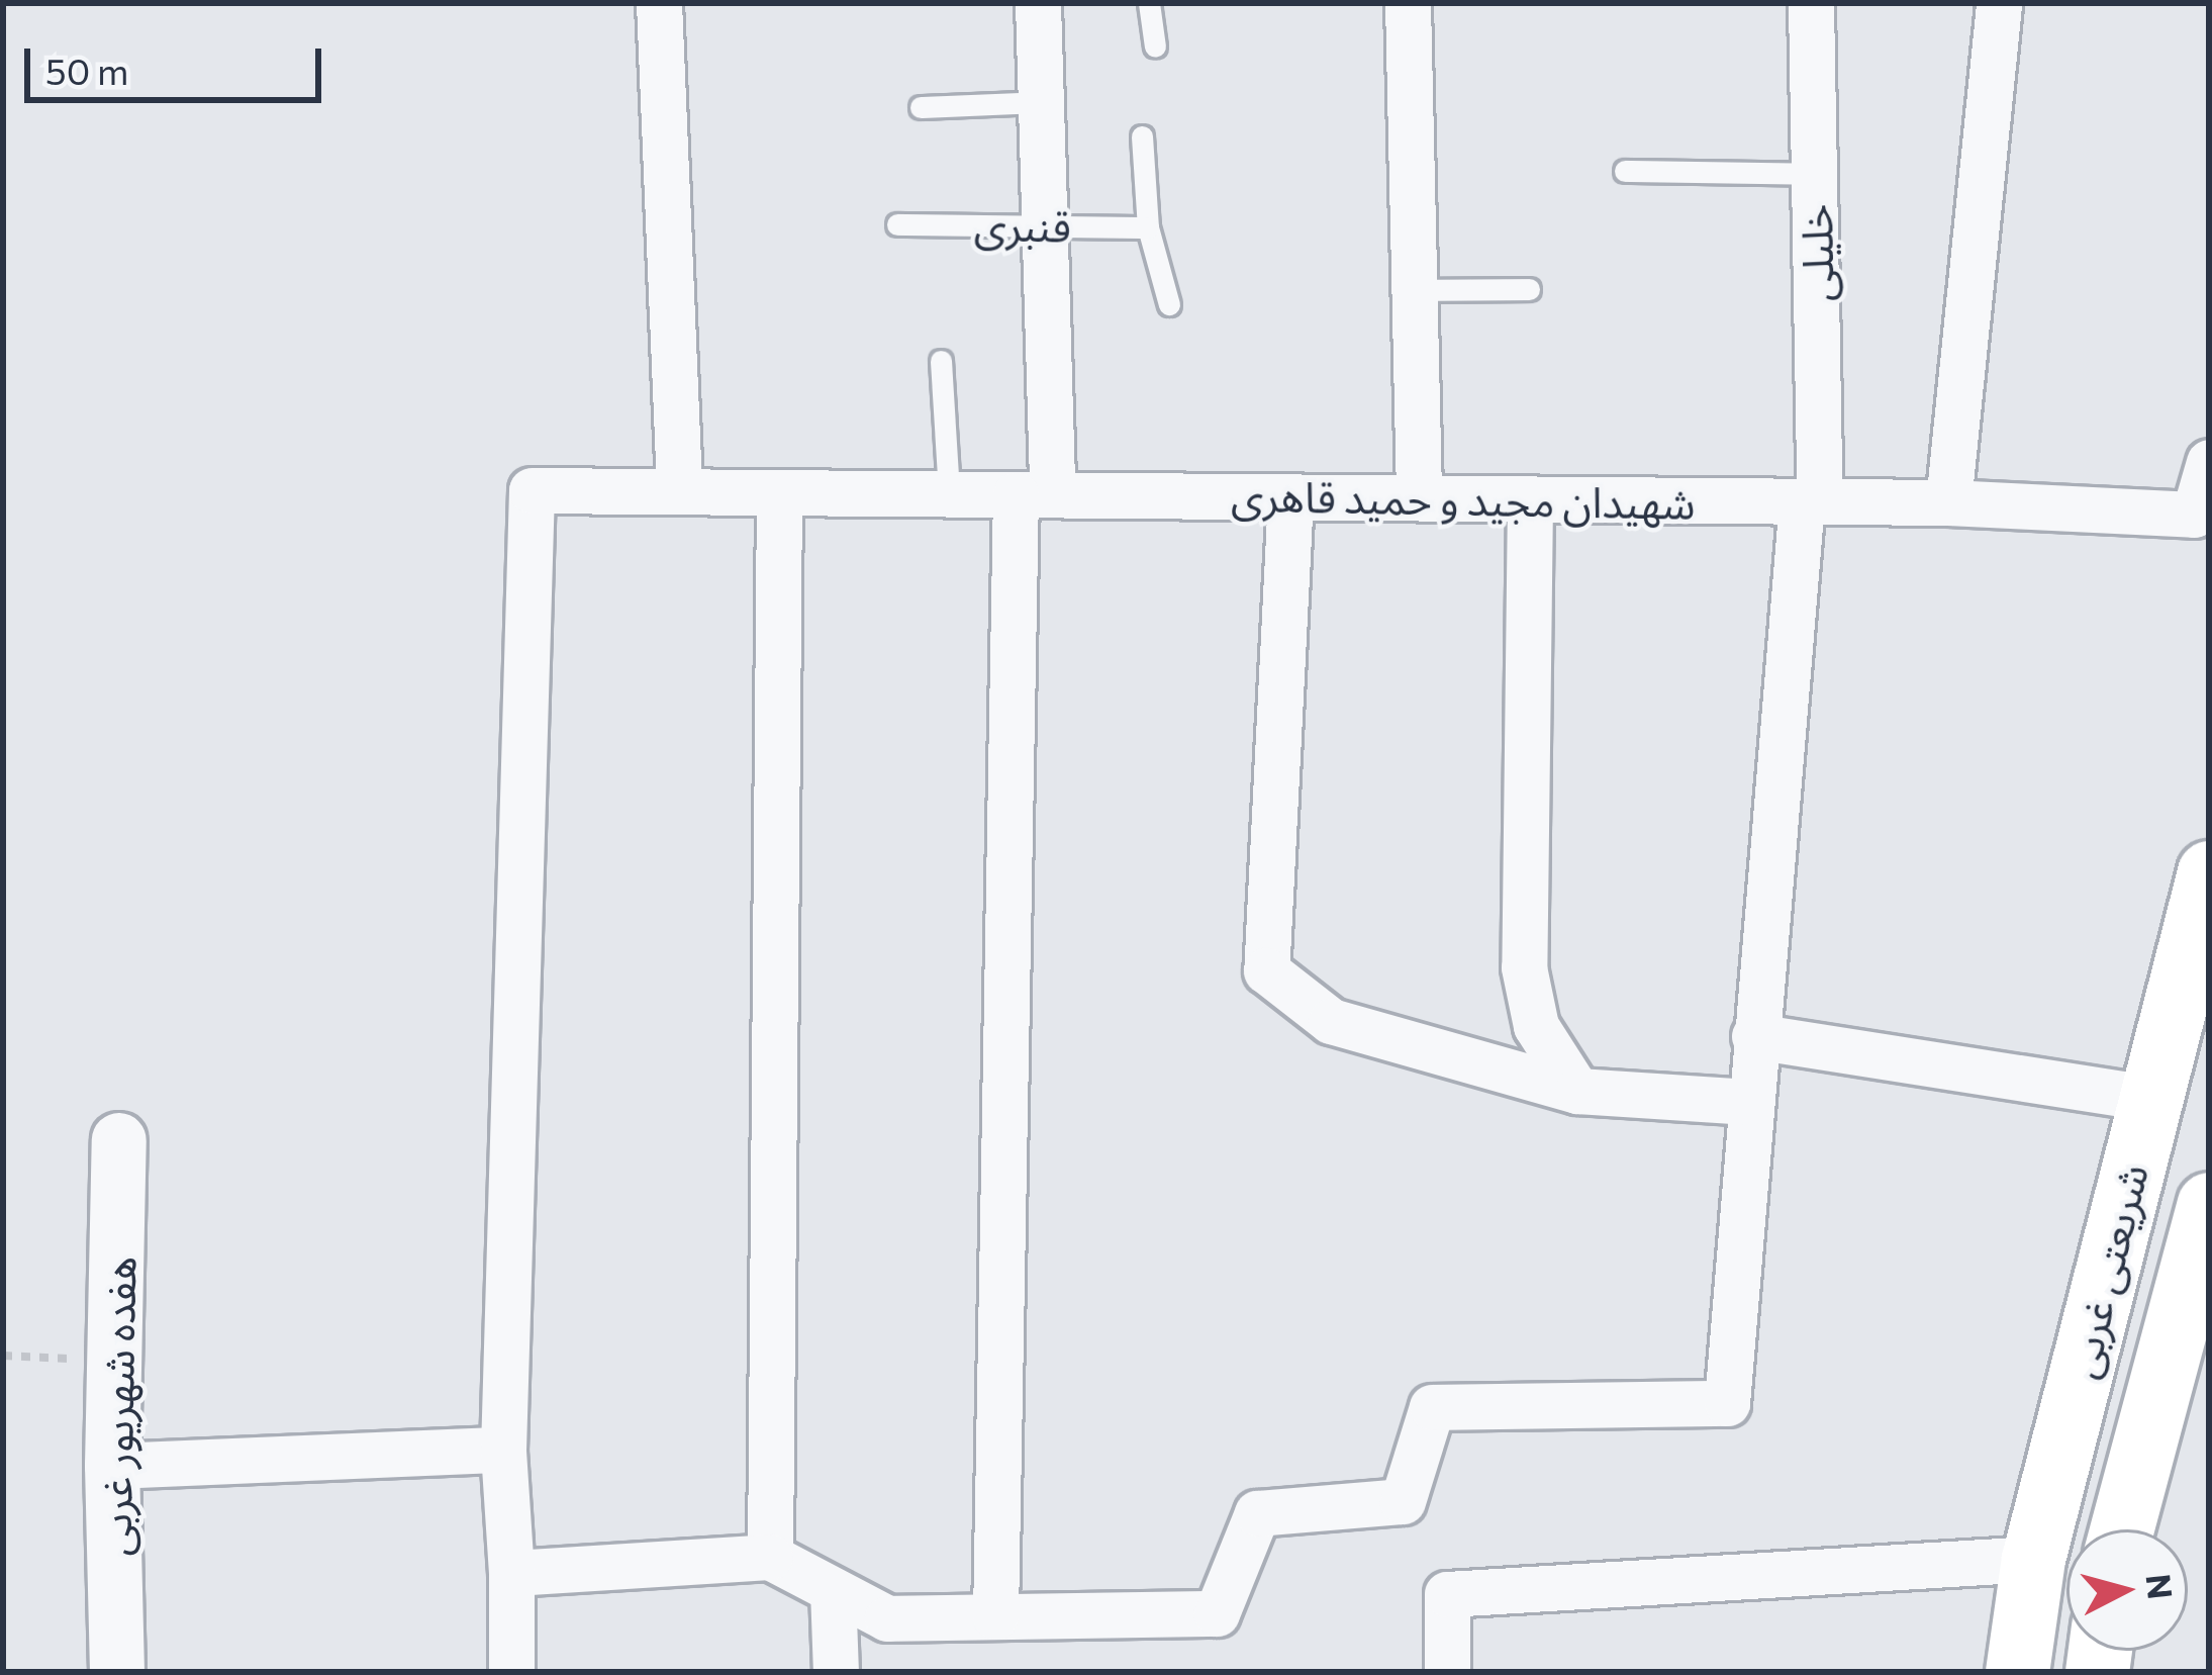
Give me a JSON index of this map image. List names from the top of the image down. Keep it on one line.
{"streets":{"main road":["شریعتی غربی"],"street":["خلیلی","شهیدان مجید و حمید قاهری","هفده شهریور غربی"],"lane":["قنبری"]},"crossings":[["خلیلی","شهیدان مجید و حمید قاهری"]],"scale_bar":"50 m","north":"right"}
